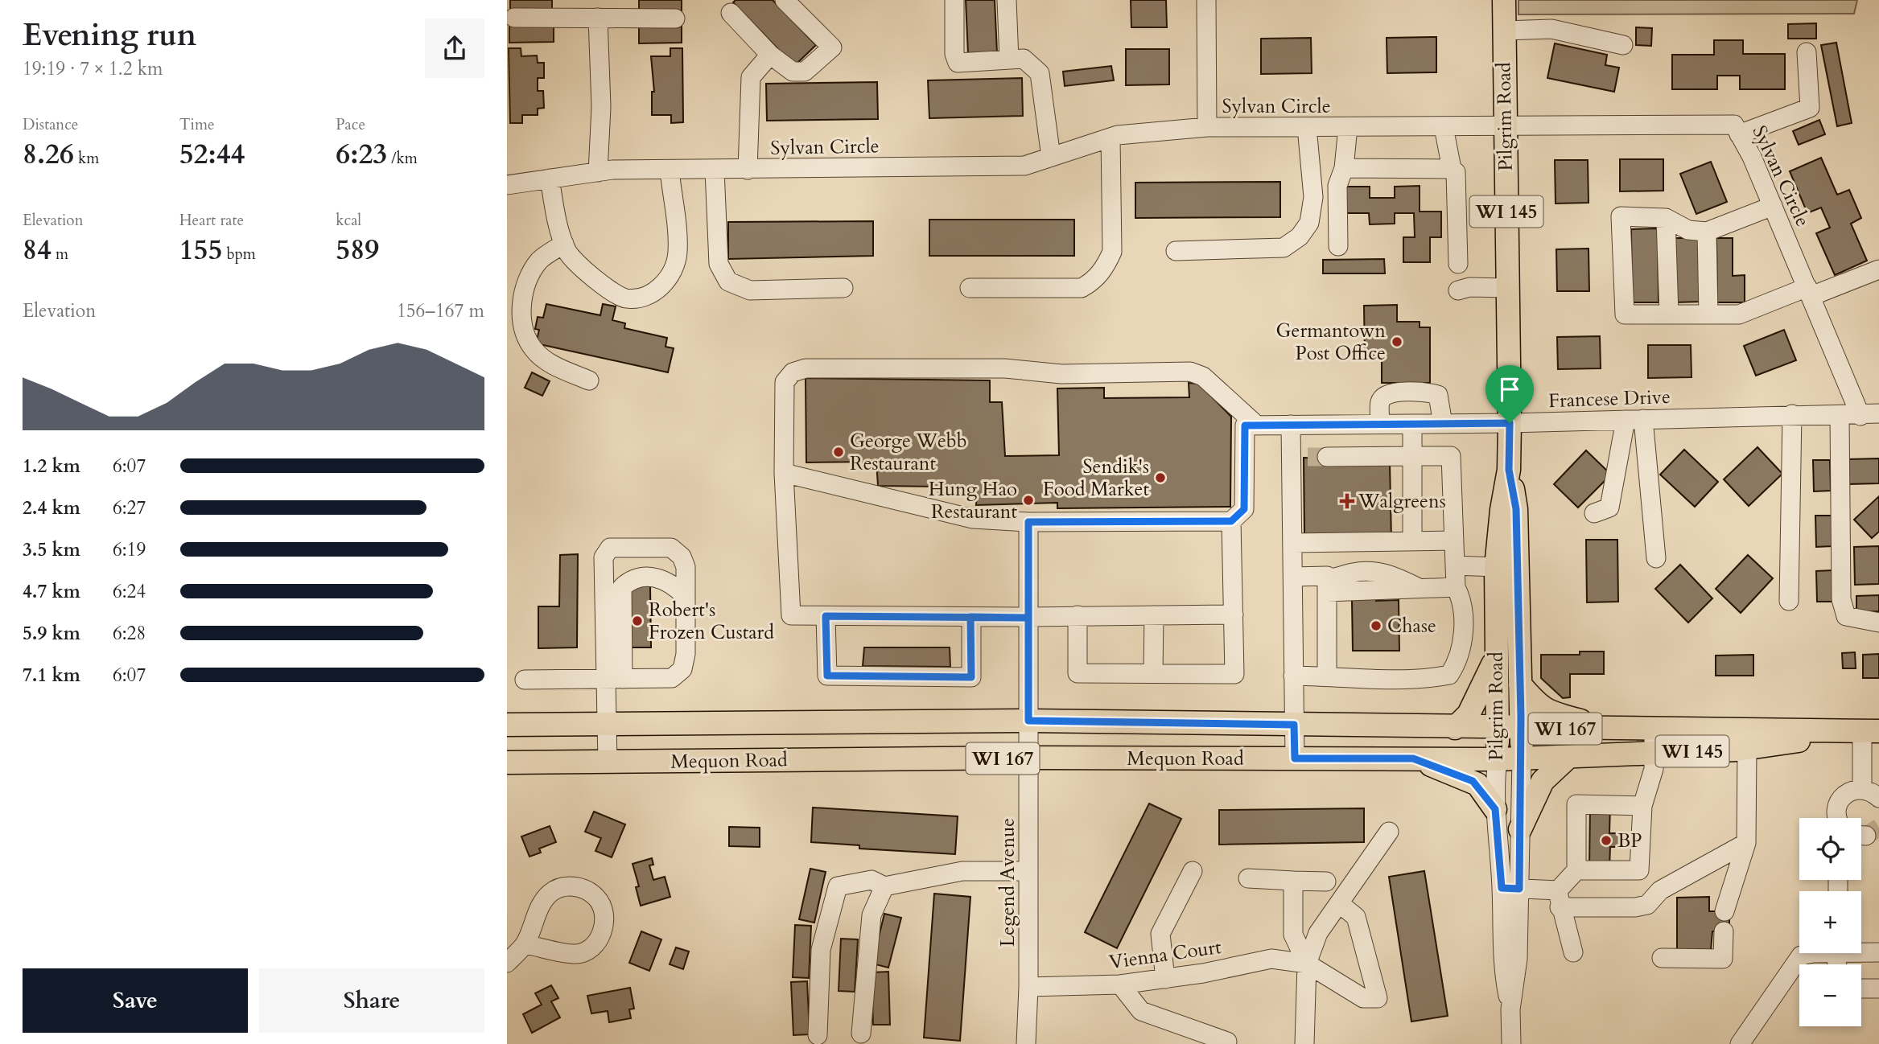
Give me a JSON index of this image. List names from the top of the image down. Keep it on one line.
{"streets":{"main road":["Pilgrim Road","WI 145","WI 167","Mequon Road"],"street":["Sylvan Circle","Francese Drive","Legend Avenue","Vienna Court"]},"crossings":[["Sylvan Circle","Pilgrim Road"],["Sylvan Circle","Francese Drive"],["Pilgrim Road","WI 145"],["Pilgrim Road","Francese Drive"],["Pilgrim Road","Mequon Road"],["WI 145","Mequon Road"],["Mequon Road","Legend Avenue"],["Legend Avenue","Vienna Court"]],"places":{"other":["Germantown Post Office","George Webb Restaurant","Sendik's Food Market","Hung Hao Restaurant","Robert's Frozen Custard","Chase","BP"],"health":["Walgreens"]},"page":{"heading":["Evening run","19:19 · 7 × 1.2 km"],"stats":[["Distance","8.26 km"],["Time","52:44"],["Pace","6:23 /km"],["Elevation","84 m"],["Heart rate","155 bpm"],["kcal","589"]],"chart":["Elevation","156–167 m"],"list":[{"name":"1.2 km","note":"6:07"},{"name":"2.4 km","note":"6:27"},{"name":"3.5 km","note":"6:19"},{"name":"4.7 km","note":"6:24"},{"name":"5.9 km","note":"6:28"},{"name":"7.1 km","note":"6:07"}],"map_buttons":["+","−"],"buttons":["Save","Share"]}}
